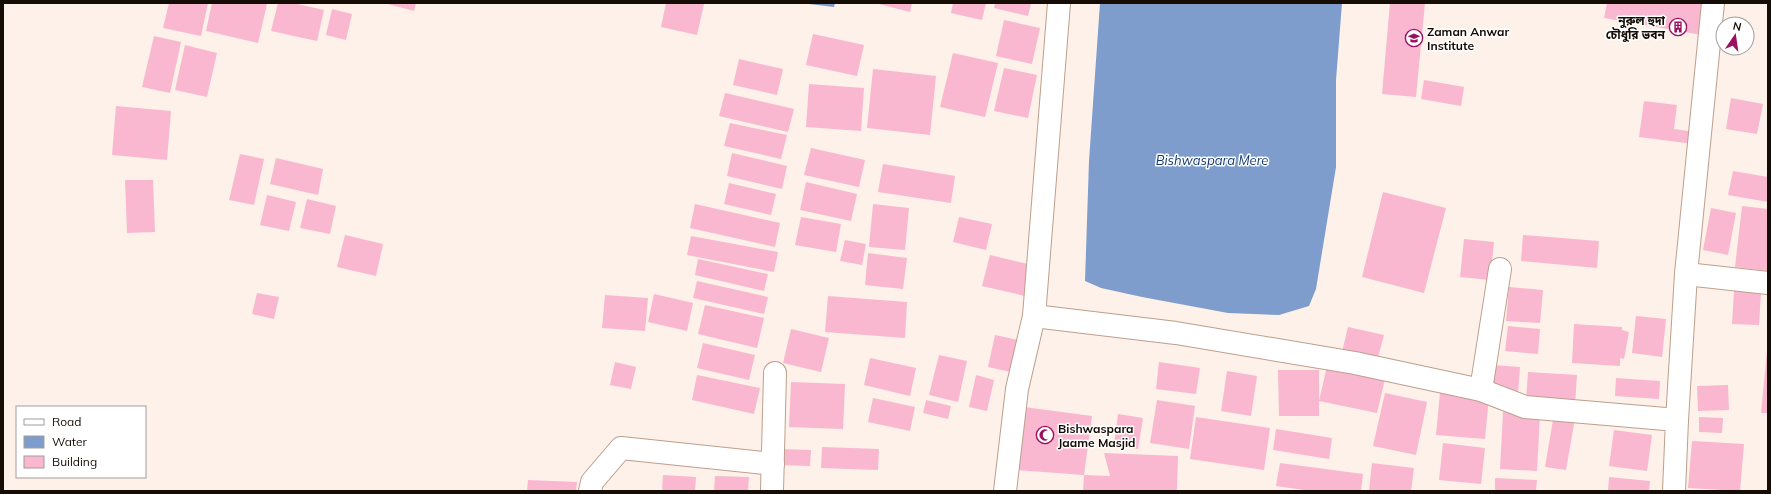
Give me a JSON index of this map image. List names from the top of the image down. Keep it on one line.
{"water":["Bishwaspara Mere"],"places":{"building":["নুরুল হুদা চৌধুরি ভবন"],"school or university":["Zaman Anwar Institute"],"mosque":["Bishwaspara Jaame Masjid"]},"legend":["Road","Water","Building"],"north":"top"}
